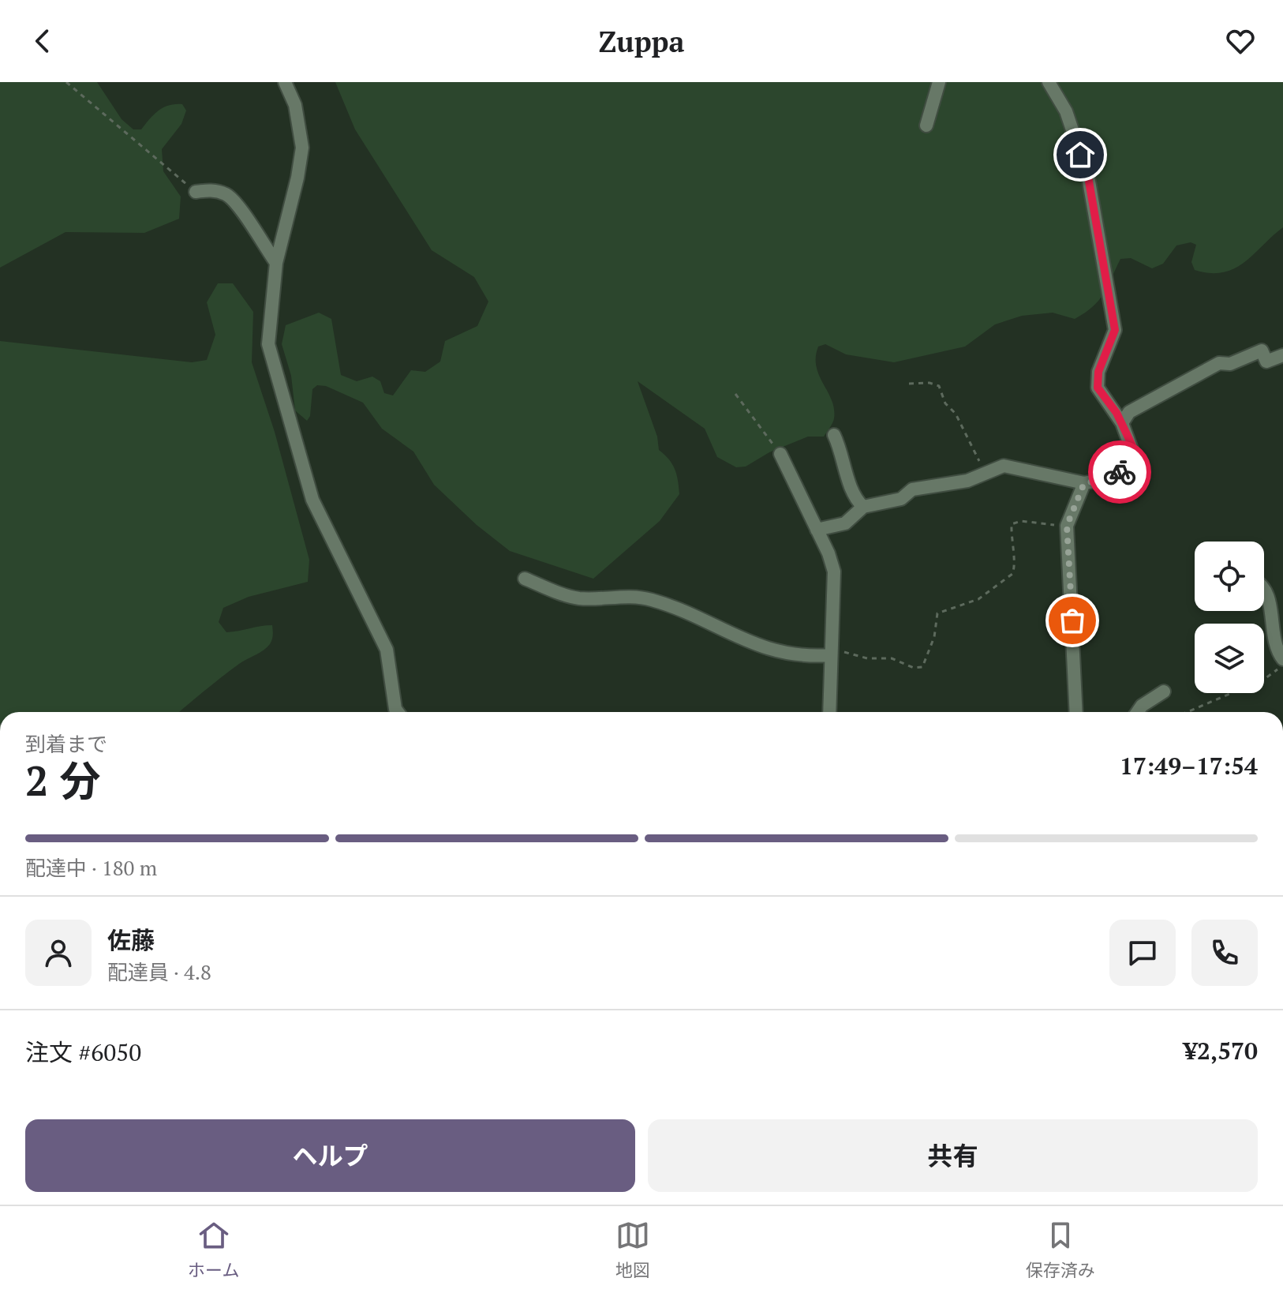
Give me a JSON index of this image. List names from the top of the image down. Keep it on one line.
{"page":{"header":"Zuppa","heading":["2 分","到着まで","17:49–17:54"],"panel":["佐藤","配達員 · 4.8","注文 #6050","¥2,570"],"bar":"配達中 · 180 m","buttons":["ヘルプ","共有"],"tabs":["ホーム","地図","保存済み"]}}
